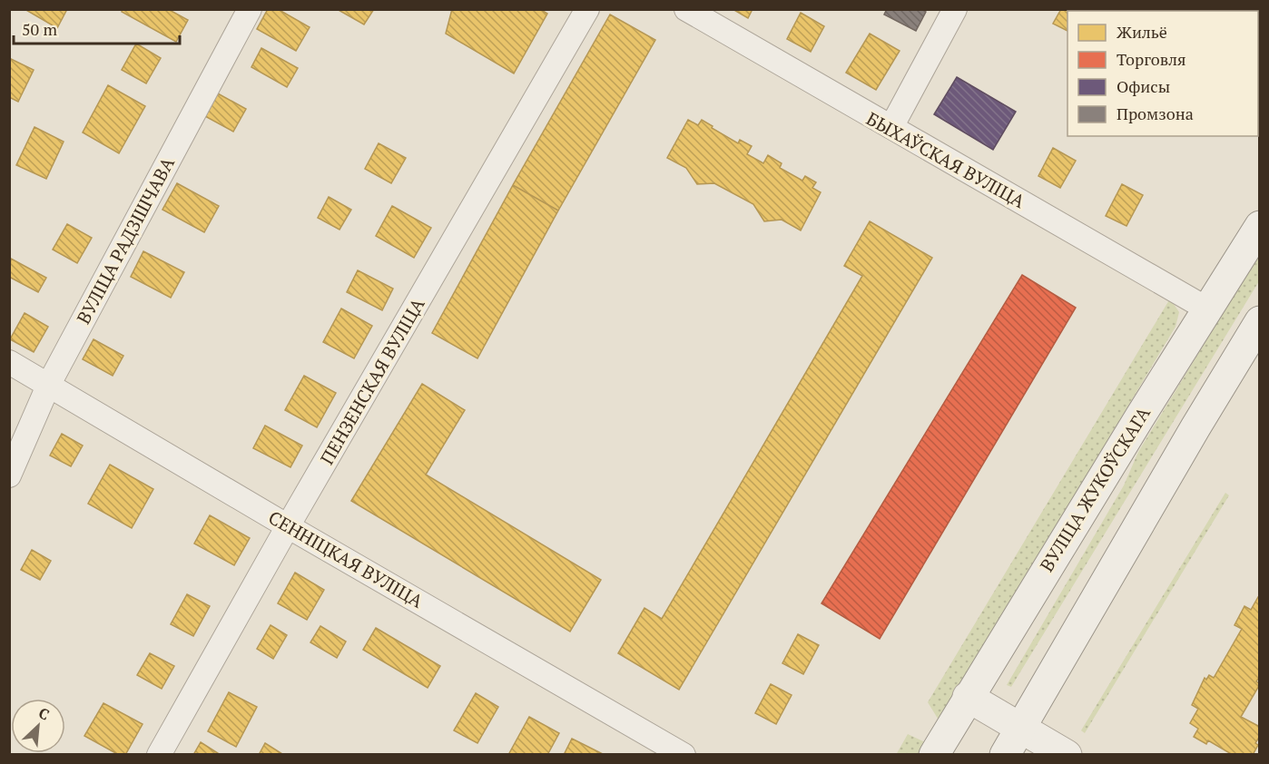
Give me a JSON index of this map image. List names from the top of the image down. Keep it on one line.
{"streets":{"main road":["ВУЛІЦА ЖУКОЎСКАГА"],"street":["БЫХАЎСКАЯ ВУЛІЦА","ВУЛІЦА РАДЗІШЧАВА","ПЕНЗЕНСКАЯ ВУЛІЦА","СЕННІЦКАЯ ВУЛІЦА"]},"crossings":[["БЫХАЎСКАЯ ВУЛІЦА","ВУЛІЦА ЖУКОЎСКАГА"],["ВУЛІЦА РАДЗІШЧАВА","СЕННІЦКАЯ ВУЛІЦА"],["ПЕНЗЕНСКАЯ ВУЛІЦА","СЕННІЦКАЯ ВУЛІЦА"]],"legend":["Жильё","Торговля","Офисы","Промзона"],"scale_bar":"50 m","north":"top right"}
